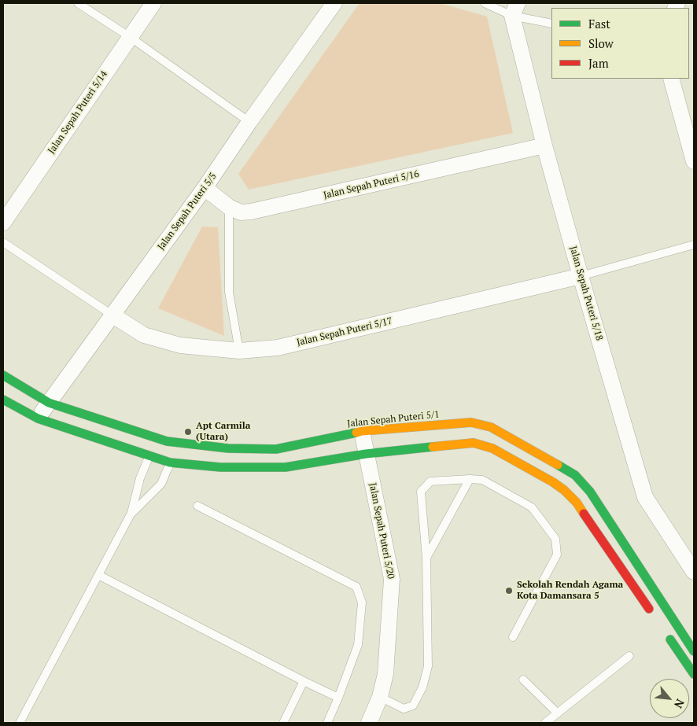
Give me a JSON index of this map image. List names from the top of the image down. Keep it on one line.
{"streets":{"street":["Jalan Sepah Puteri 5/14","Jalan Sepah Puteri 5/16","Jalan Sepah Puteri 5/5","Jalan Sepah Puteri 5/18","Jalan Sepah Puteri 5/17","Jalan Sepah Puteri 5/1","Jalan Sepah Puteri 5/20"]},"crossings":[["Jalan Sepah Puteri 5/16","Jalan Sepah Puteri 5/5"],["Jalan Sepah Puteri 5/16","Jalan Sepah Puteri 5/18"],["Jalan Sepah Puteri 5/5","Jalan Sepah Puteri 5/17"],["Jalan Sepah Puteri 5/5","Jalan Sepah Puteri 5/1"],["Jalan Sepah Puteri 5/18","Jalan Sepah Puteri 5/17"],["Jalan Sepah Puteri 5/1","Jalan Sepah Puteri 5/20"]],"places":["Apt Carmila (Utara)","Sekolah Rendah Agama Kota Damansara 5"],"legend":["Fast","Slow","Jam"],"north":"bottom right"}
